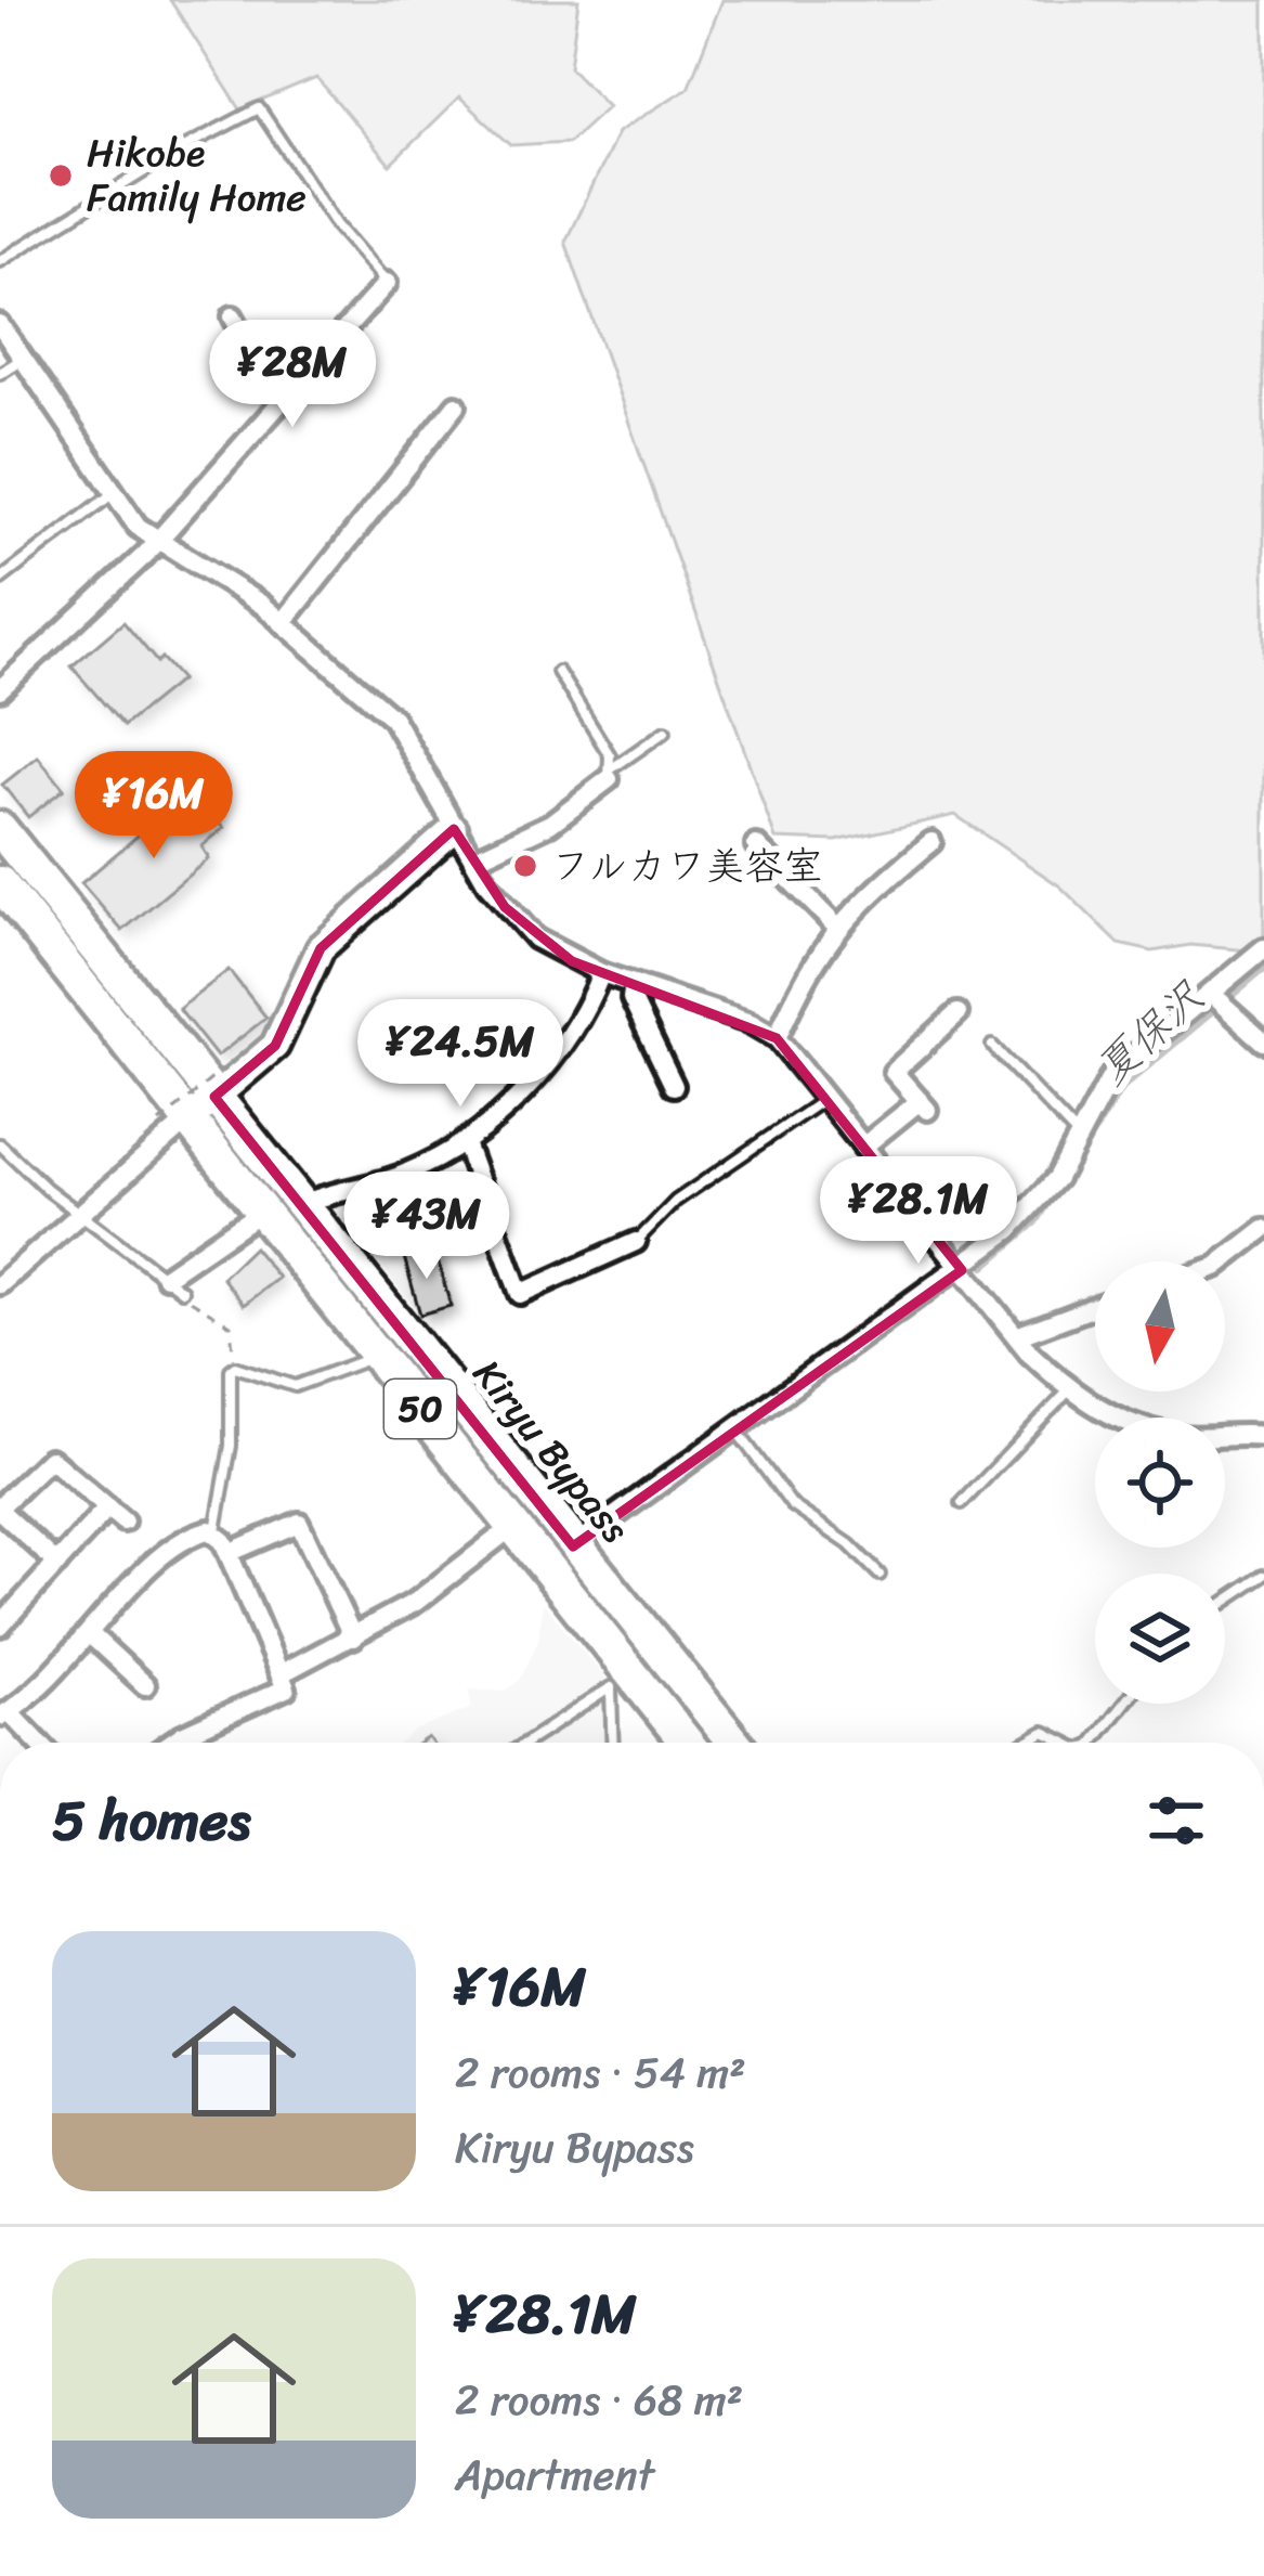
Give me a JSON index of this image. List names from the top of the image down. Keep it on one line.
{"streets":{"highway":["50","Kiryu Bypass"]},"water":["夏保沢"],"places":["Hikobe Family Home","フルカワ美容室"],"north":"bottom","page":{"price":["¥28M","¥16M","¥24.5M","¥28.1M","¥43M"],"heading":"5 homes","list":[{"name":"¥16M","note":"2 rooms · 54 m² · Kiryu Bypass"},{"name":"¥28.1M","note":"2 rooms · 68 m² · Apartment"}]}}
